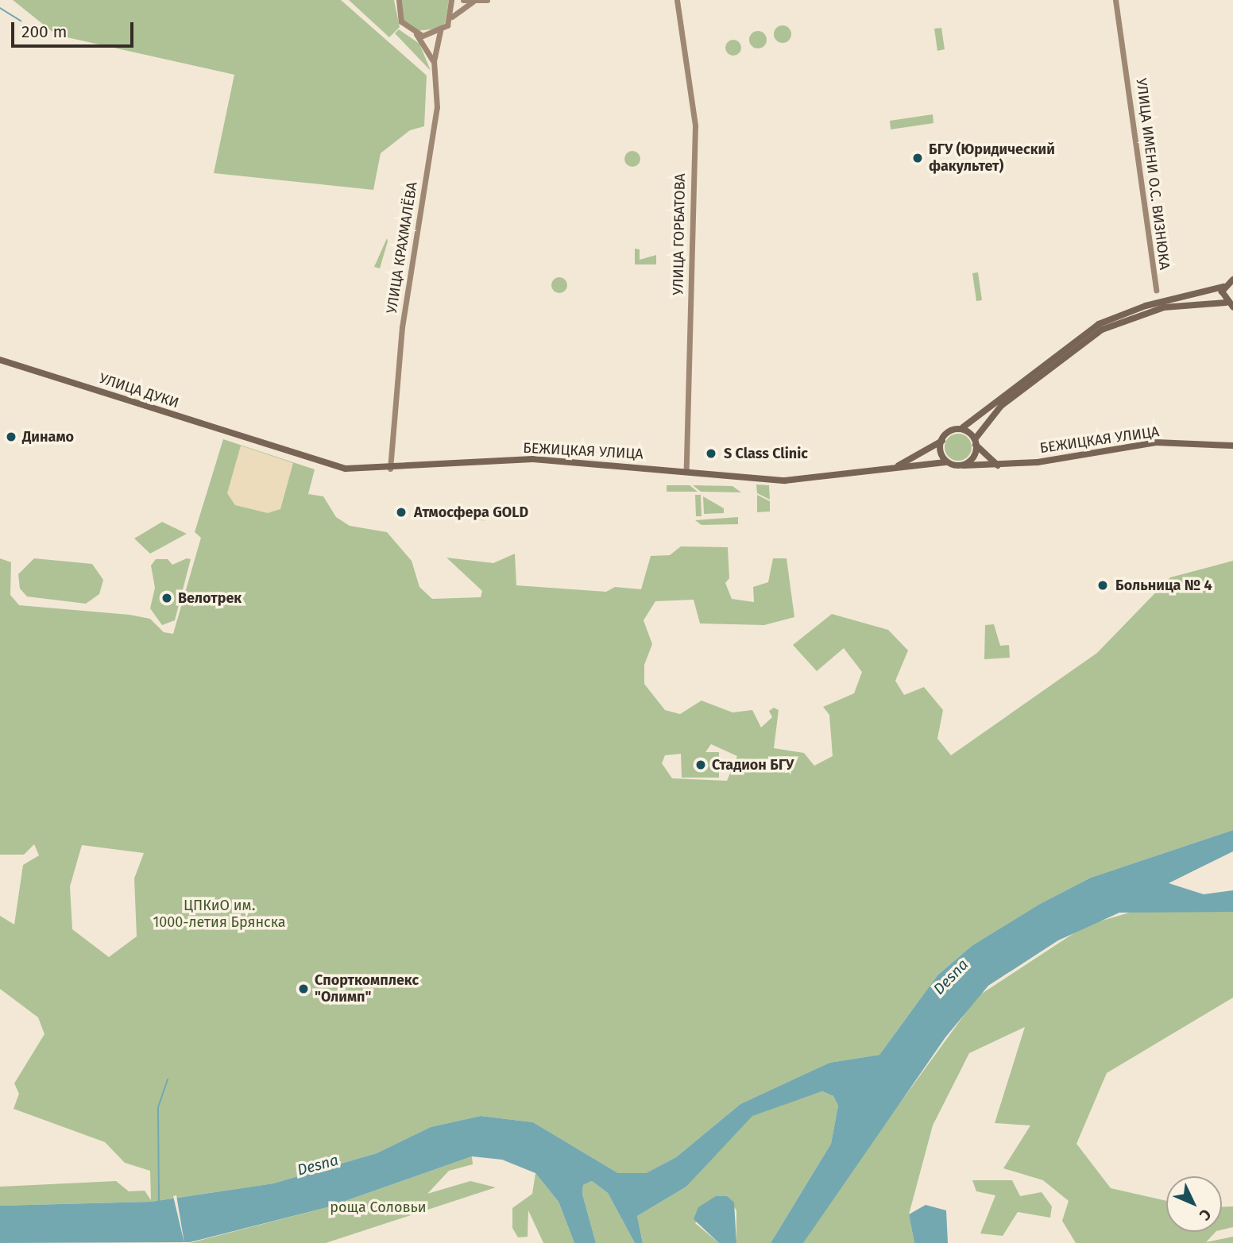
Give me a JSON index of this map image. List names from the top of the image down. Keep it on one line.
{"streets":{"main road":["УЛИЦА ИМЕНИ О.С. ВИЗНЮКА","УЛИЦА ГОРБАТОВА","УЛИЦА КРАХМАЛЁВА","УЛИЦА ДУКИ","БЕЖИЦКАЯ УЛИЦА"]},"crossings":[["УЛИЦА ГОРБАТОВА","БЕЖИЦКАЯ УЛИЦА"],["УЛИЦА КРАХМАЛЁВА","БЕЖИЦКАЯ УЛИЦА"],["УЛИЦА ДУКИ","БЕЖИЦКАЯ УЛИЦА"]],"water":["Desna"],"parks":["ЦПКиО им. 1000-летия Брянска","роща Соловьи"],"places":["БГУ (Юридический факультет)","Динамо","S Class Clinic","Атмосфера GOLD","Больница № 4","Велотрек","Стадион БГУ","Спорткомплекс \"Олимп\""],"scale_bar":"200 m","north":"bottom right"}
